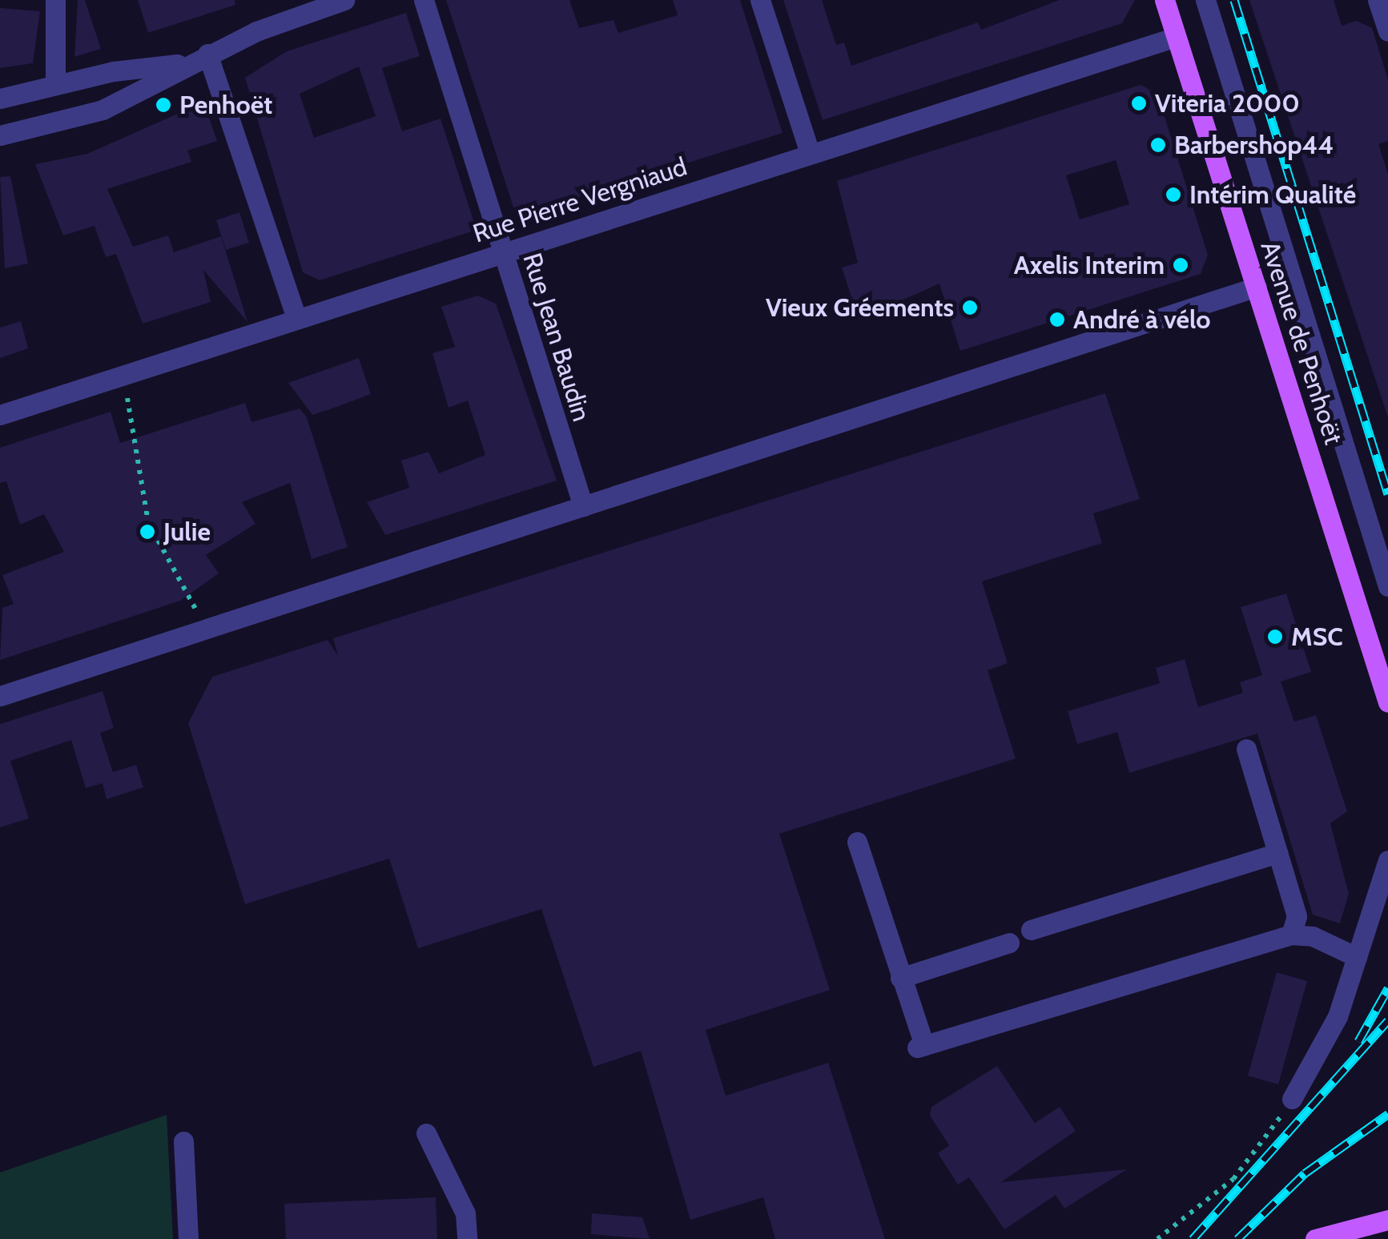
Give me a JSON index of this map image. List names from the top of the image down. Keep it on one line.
{"streets":{"main road":["Avenue de Penhoët"],"street":["Rue Pierre Vergniaud","Rue Jean Baudin"]},"crossings":[["Rue Pierre Vergniaud","Rue Jean Baudin"],["Rue Pierre Vergniaud","Avenue de Penhoët"]],"places":["Viteria 2000","Penhoët","Barbershop44","Intérim Qualité","Axelis Interim","Vieux Gréements","André à vélo","Julie","MSC"]}
